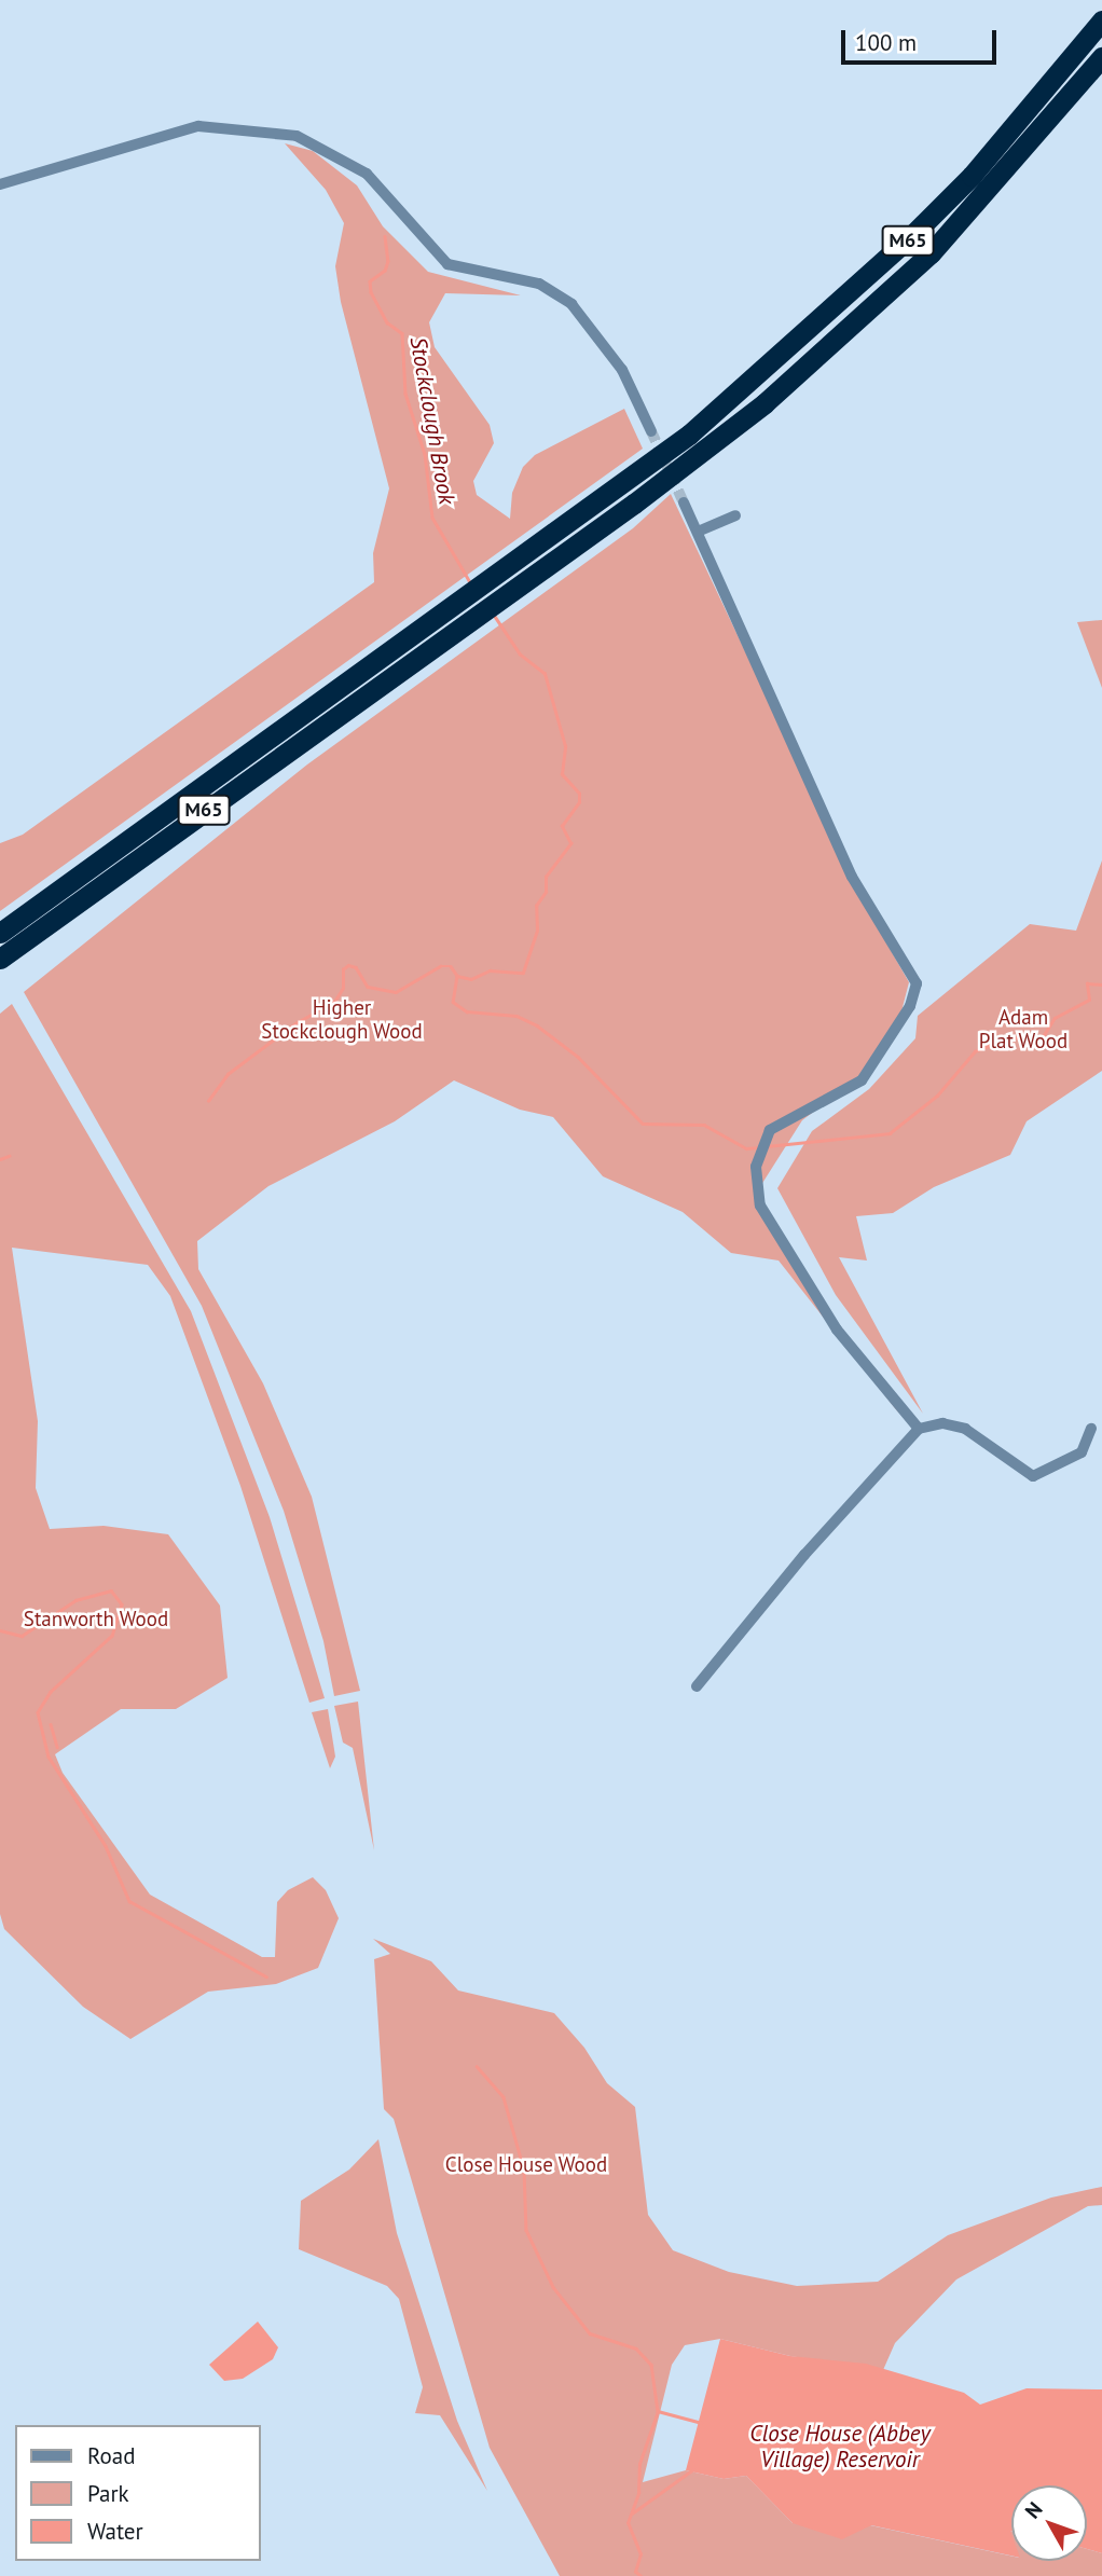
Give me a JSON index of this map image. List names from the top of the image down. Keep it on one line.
{"streets":{"highway":["M65"]},"water":["Stockclough Brook","Close House (Abbey Village) Reservoir"],"parks":["Higher Stockclough Wood","Adam Plat Wood","Stanworth Wood","Close House Wood"],"legend":["Road","Park","Water"],"scale_bar":"100 m","north":"top left"}
